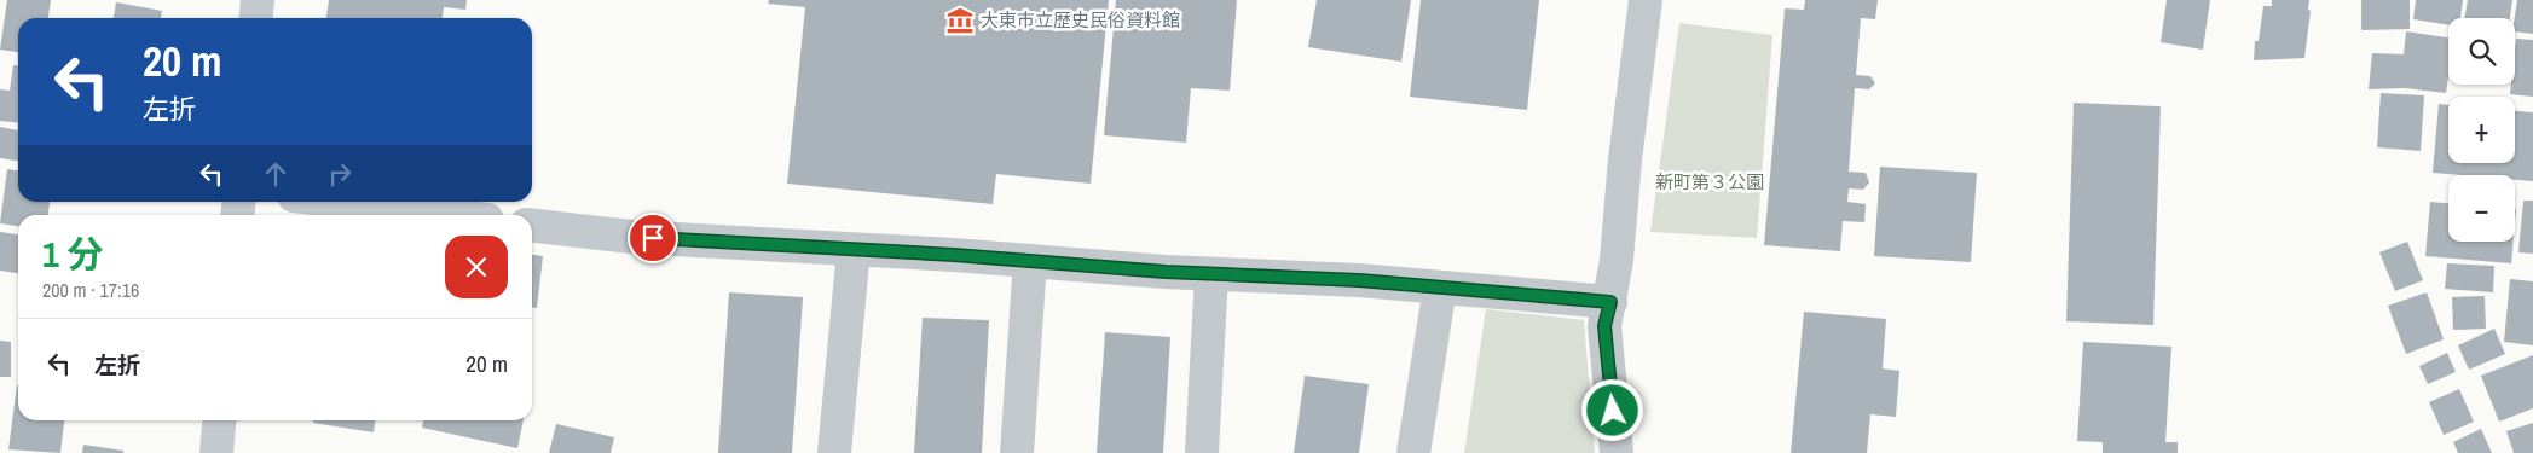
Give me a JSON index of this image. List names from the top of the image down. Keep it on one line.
{"parks":["新町第３公園"],"places":{"museum":["大東市立歴史民俗資料館"]},"page":{"map_buttons":["+","−"],"turn":["20 m","左折"],"heading":["1 分","200 m · 17:16"],"list":[{"name":"左折","value":"20 m"}]}}
